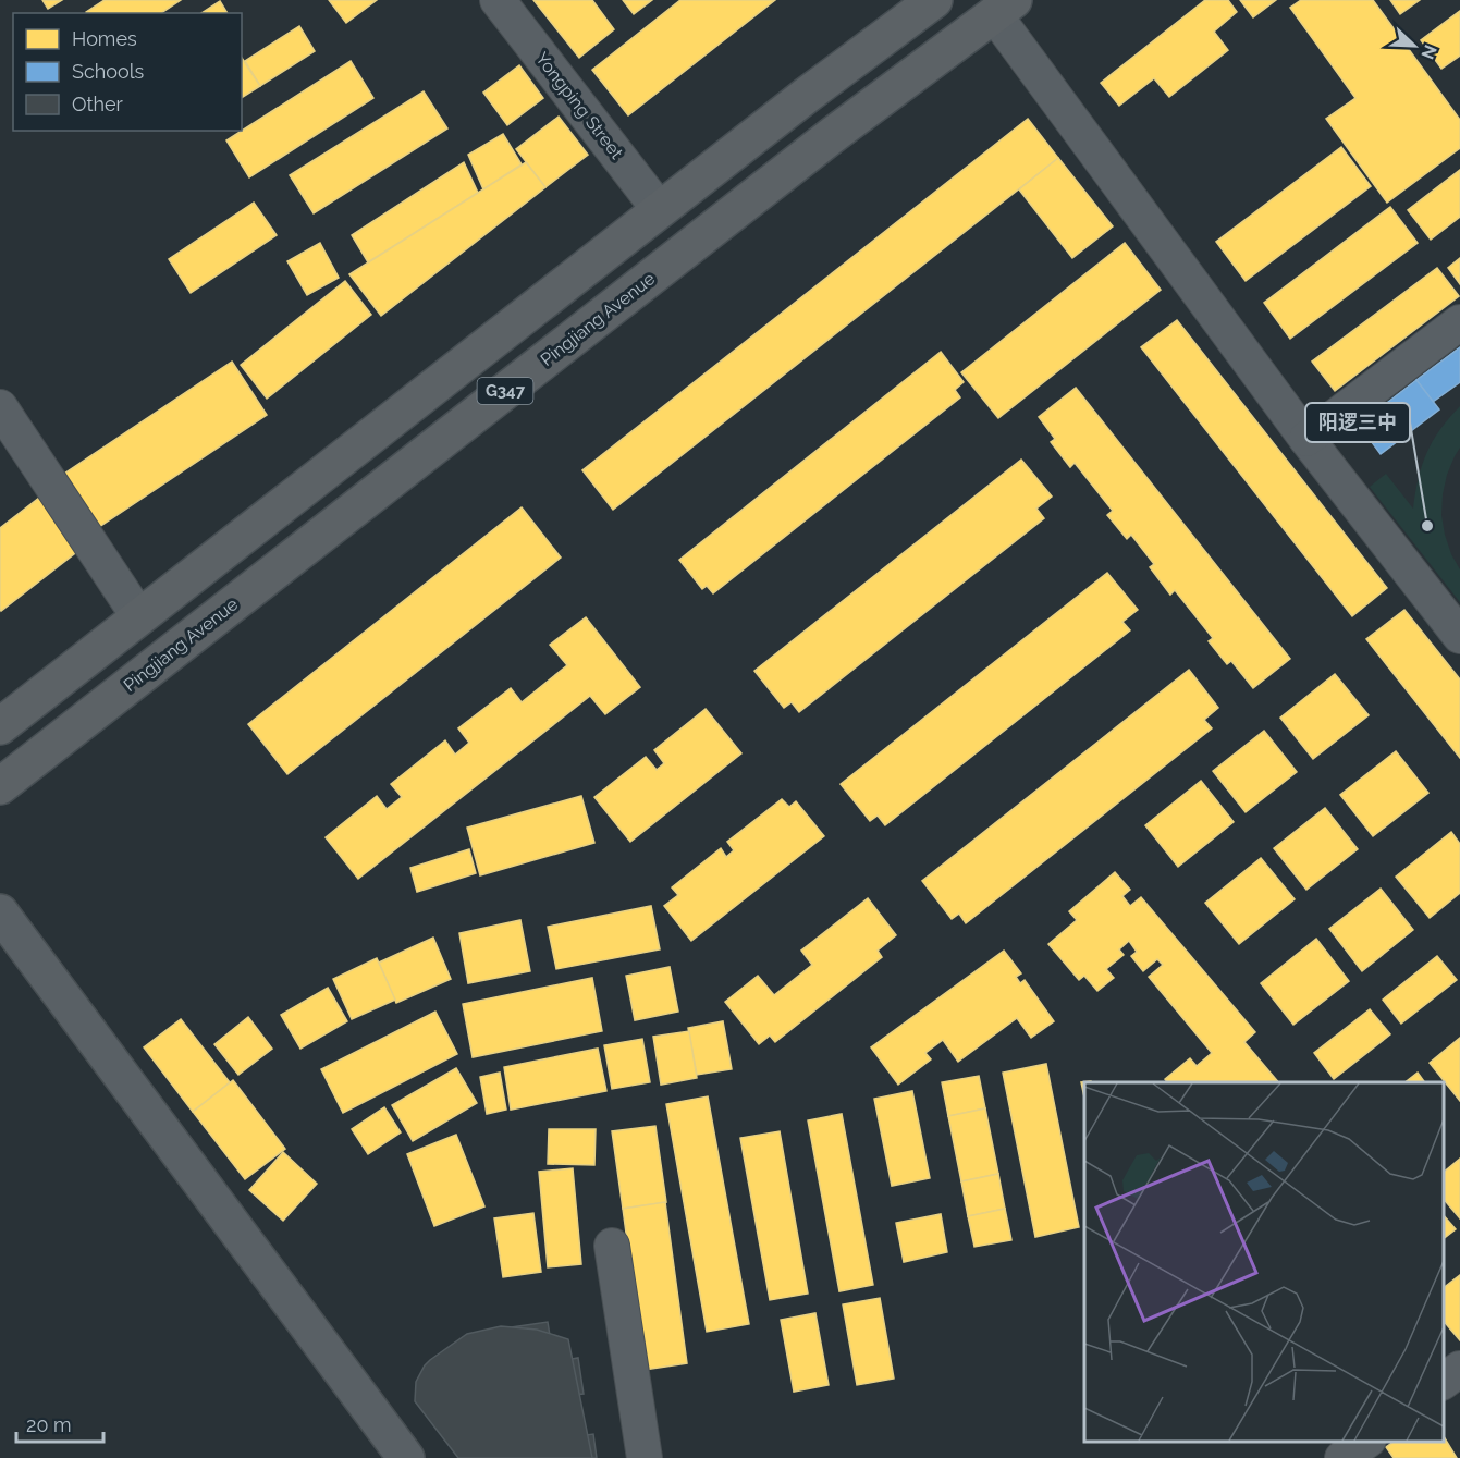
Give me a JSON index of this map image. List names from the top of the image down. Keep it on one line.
{"streets":{"highway":["Pingjiang Avenue","G347"],"street":["Yongping Street"]},"crossings":[["Yongping Street","G347"]],"places":["阳逻三中"],"legend":["Homes","Schools","Other"],"scale_bar":"20 m","north":"bottom right"}
